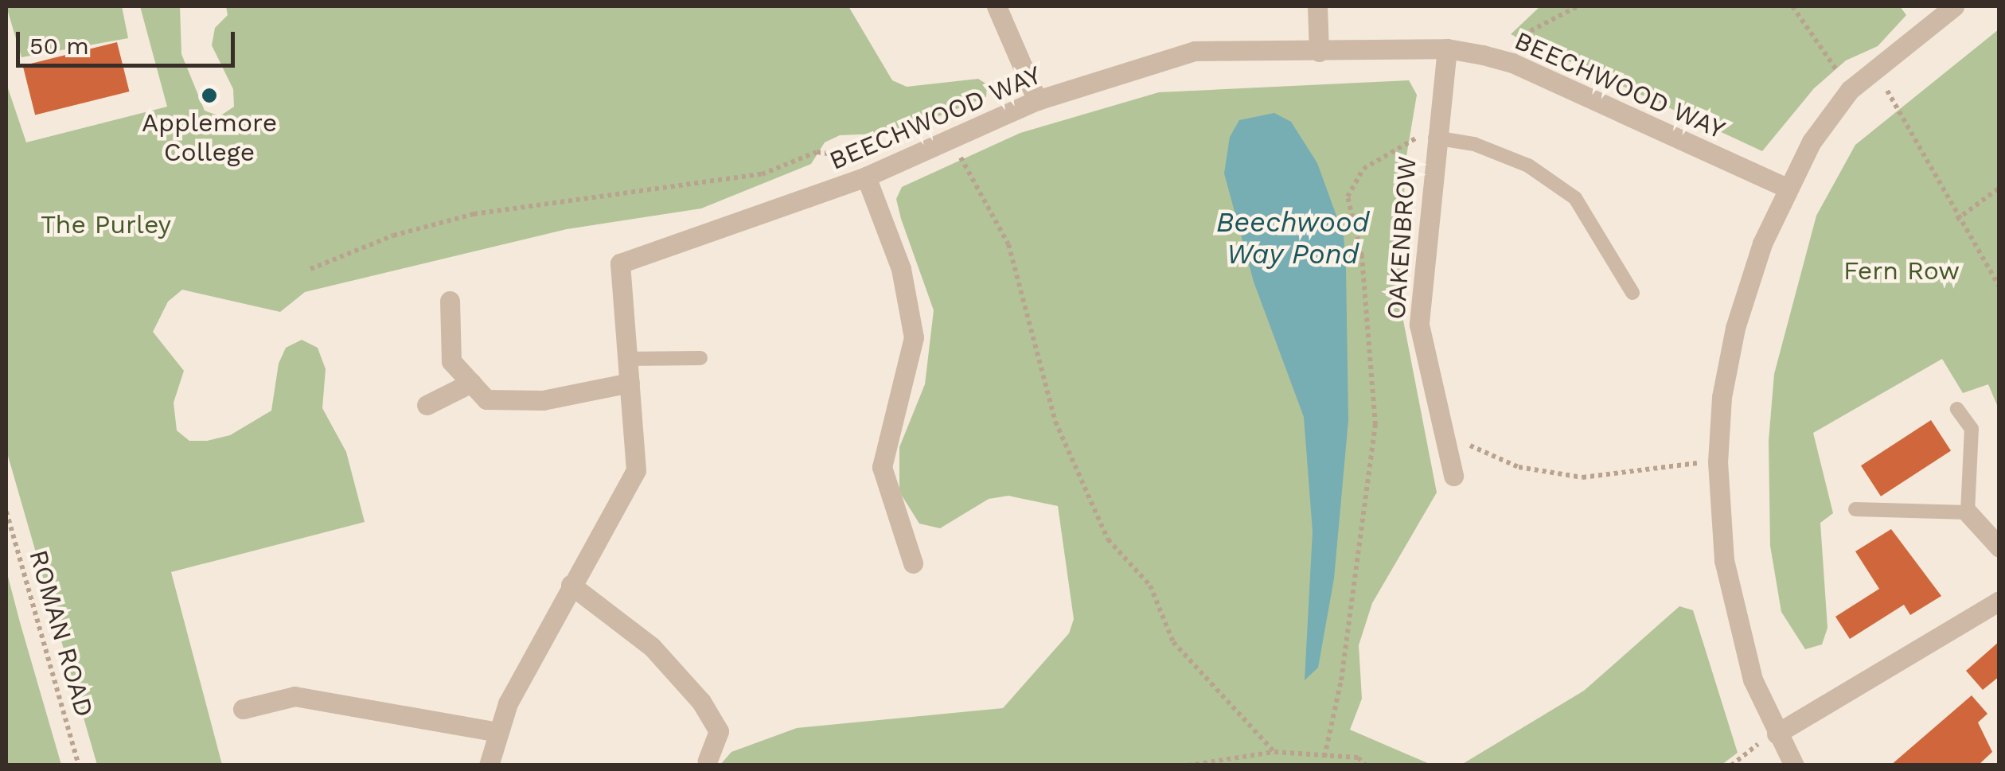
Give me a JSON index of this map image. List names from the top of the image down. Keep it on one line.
{"streets":{"street":["BEECHWOOD WAY","OAKENBROW"],"path":["ROMAN ROAD"]},"crossings":[["BEECHWOOD WAY","OAKENBROW"]],"water":["Beechwood Way Pond"],"parks":["The Purley","Fern Row"],"places":["Applemore College"],"scale_bar":"50 m"}
